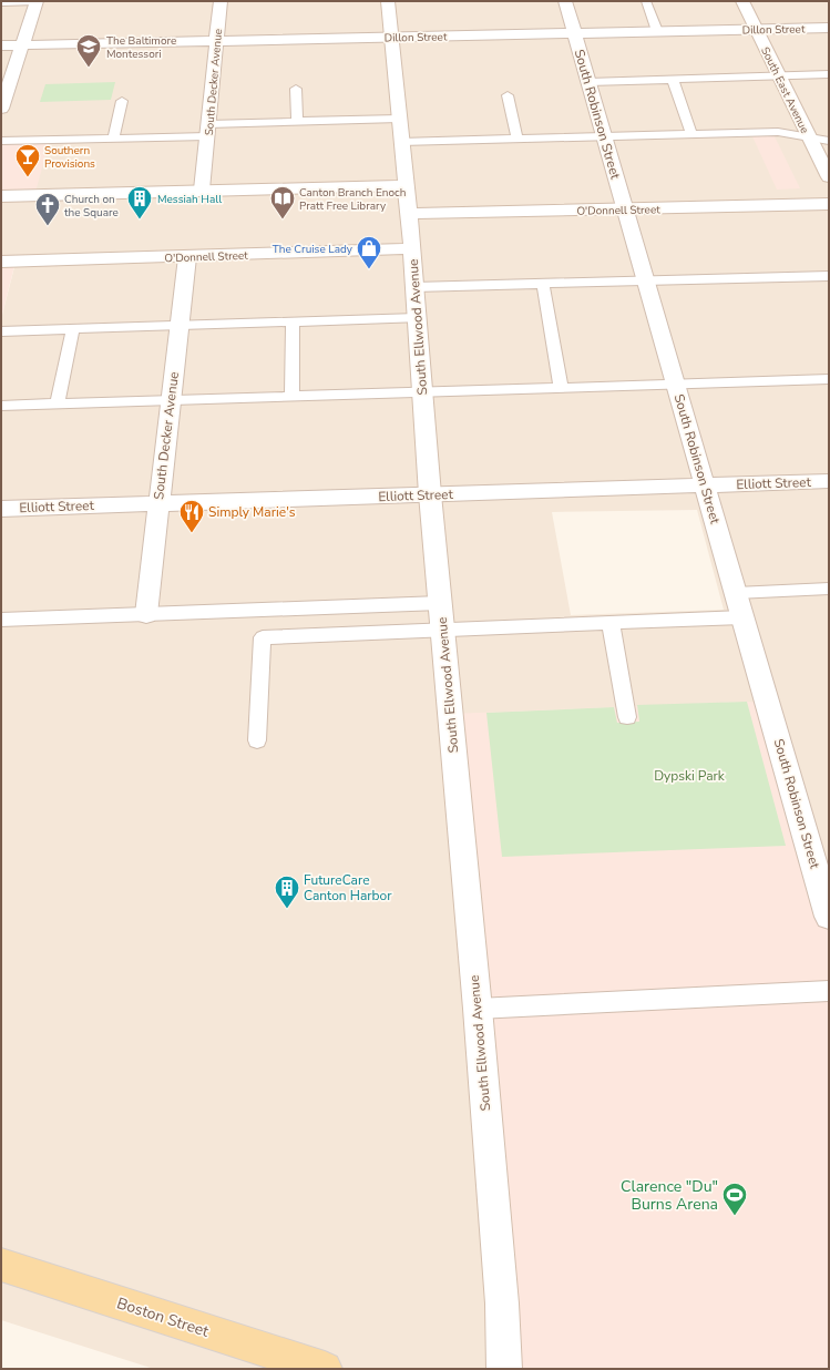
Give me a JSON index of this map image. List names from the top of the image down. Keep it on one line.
{"streets":{"main road":["Boston Street"],"street":["Dillon Street","South Decker Avenue","South East Avenue","South Robinson Street","O'Donnell Street","South Ellwood Avenue","Elliott Street"]},"crossings":[["Dillon Street","South Decker Avenue"],["Dillon Street","South East Avenue"],["Dillon Street","South Robinson Street"],["Dillon Street","South Ellwood Avenue"],["South Decker Avenue","O'Donnell Street"],["South Decker Avenue","Elliott Street"],["South Robinson Street","O'Donnell Street"],["South Robinson Street","Elliott Street"],["O'Donnell Street","South Ellwood Avenue"],["South Ellwood Avenue","Elliott Street"]],"parks":["Dypski Park"],"places":{"school or university":["The Baltimore Montessori"],"bar":["Southern Provisions"],"building":["Messiah Hall","FutureCare Canton Harbor"],"library":["Canton Branch Enoch Pratt Free Library"],"church":["Church on the Square"],"shop":["The Cruise Lady"],"restaurant":["Simply Marie's"],"sports":["Clarence \"Du\" Burns Arena"]}}
